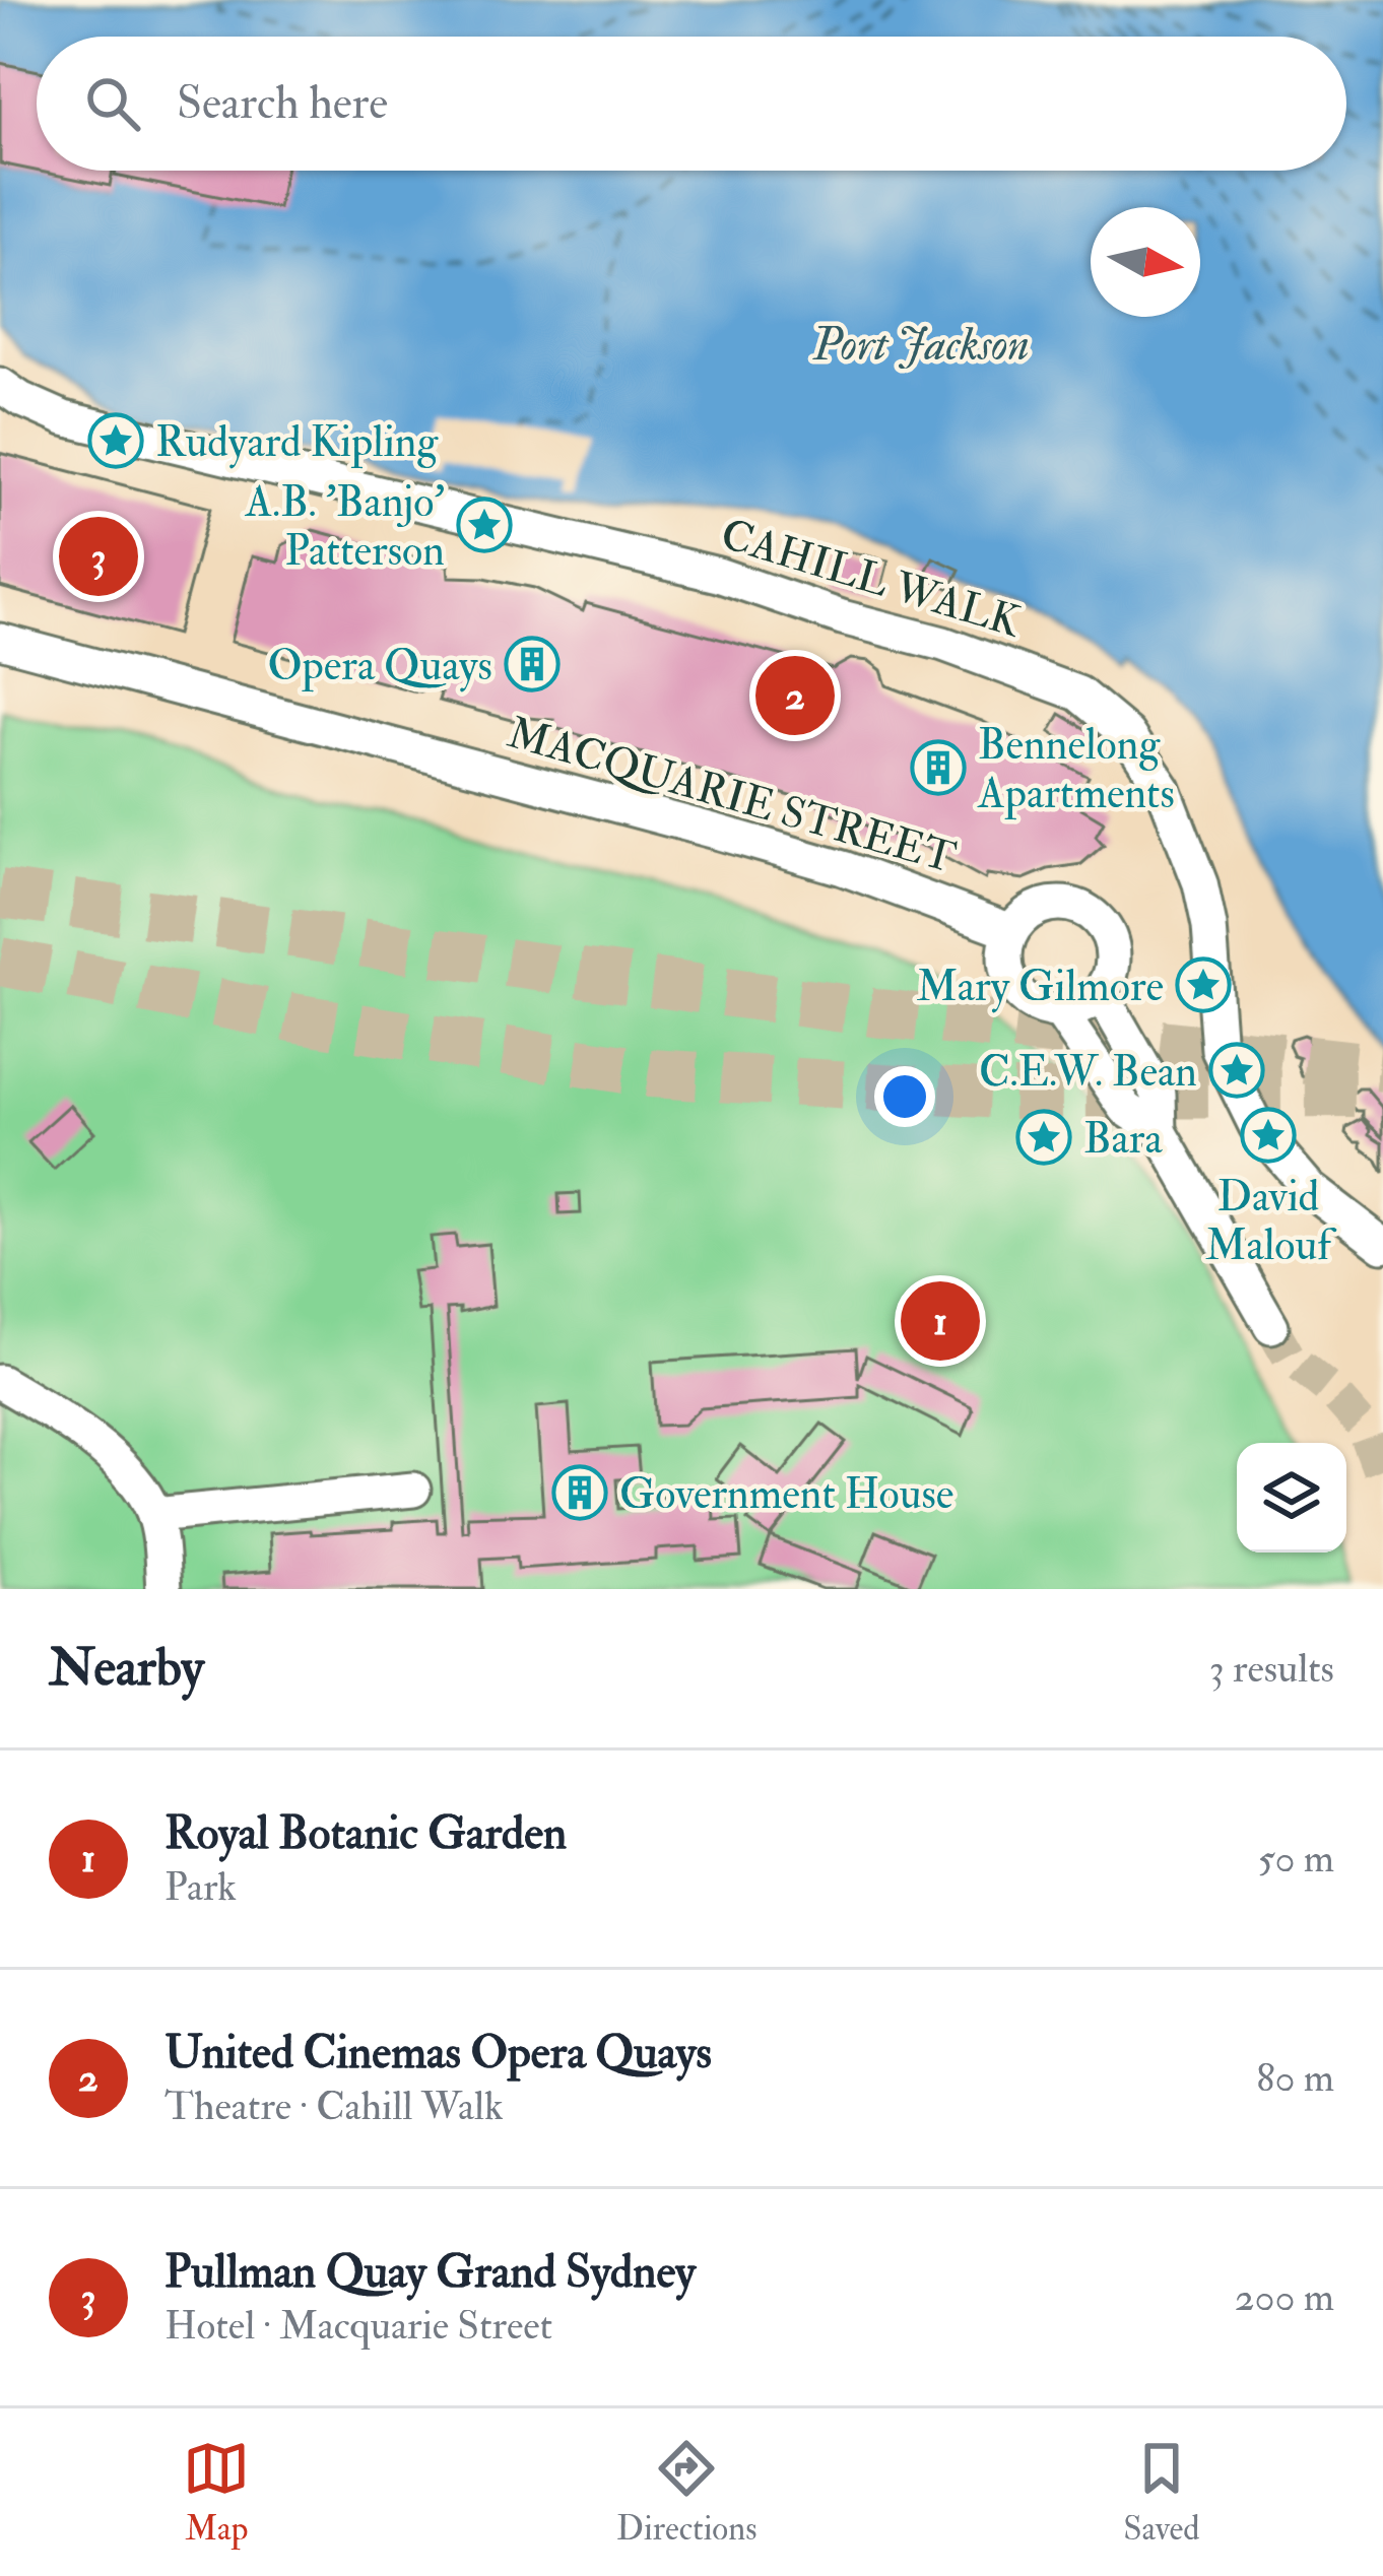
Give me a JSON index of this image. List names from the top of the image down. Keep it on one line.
{"streets":{"street":["CAHILL WALK","MACQUARIE STREET"]},"water":["Port Jackson"],"places":{"place":["Rudyard Kipling","A.B. 'Banjo' Patterson","Mary Gilmore","C.E.W. Bean","David Malouf","Bara"],"building":["Opera Quays","Bennelong Apartments","Government House"]},"north":"right","page":{"search":"Search here","pins":["3","2","1"],"heading":["Nearby","3 results"],"list":[{"mark":"1","name":"Royal Botanic Garden","note":"Park","value":"50 m"},{"mark":"2","name":"United Cinemas Opera Quays","note":"Theatre · Cahill Walk","value":"80 m"},{"mark":"3","name":"Pullman Quay Grand Sydney","note":"Hotel · Macquarie Street","value":"200 m"}],"nav":["Map","Directions","Saved"]}}
